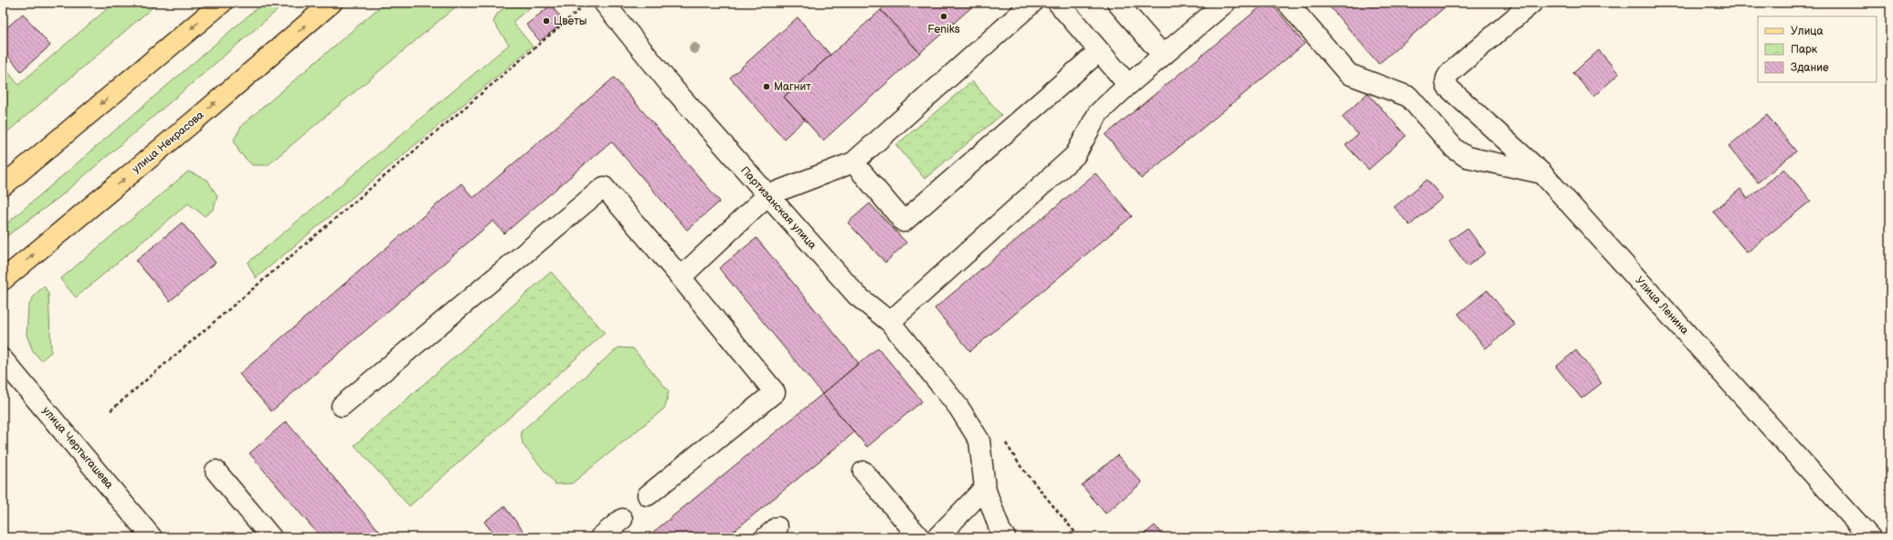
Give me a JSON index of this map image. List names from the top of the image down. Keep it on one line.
{"streets":{"main road":["улица Некрасова"],"street":["Партизанская улица","Улица Ленина","улица Чертыгашева"]},"places":["Feniks","Цветы","Магнит"],"legend":["Улица","Парк","Здание"]}
